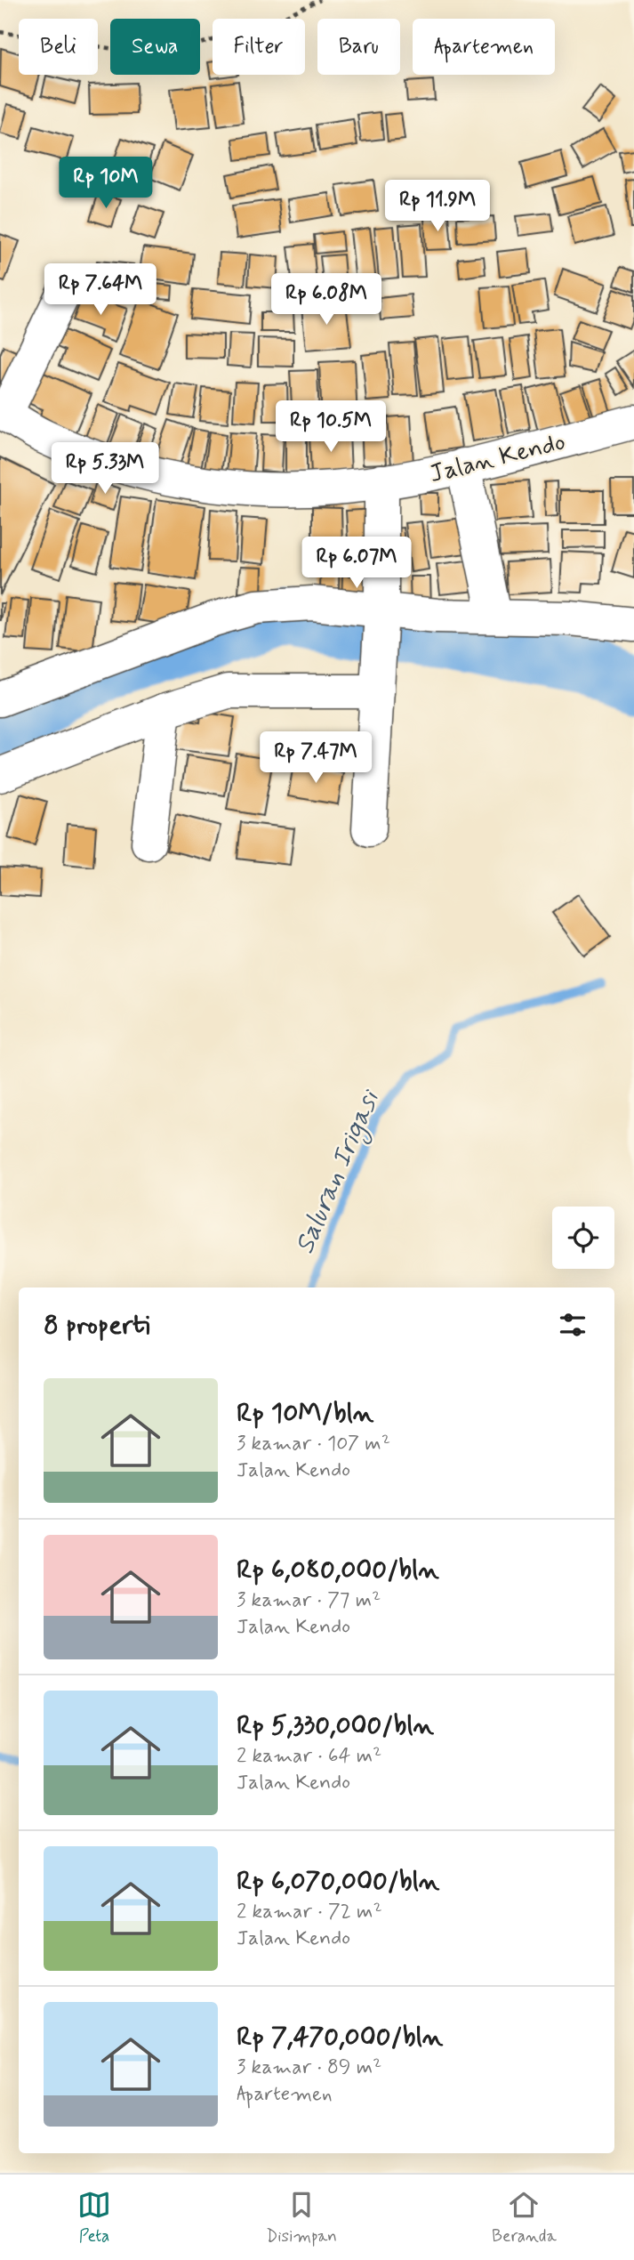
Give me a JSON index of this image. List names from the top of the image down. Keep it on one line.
{"streets":{"street":["Jalan Kendo"]},"water":["Saluran Irigasi"],"page":{"chip":["Beli","Sewa","Filter","Baru","Apartemen"],"price":["Rp 10M","Rp 11.9M","Rp 7.64M","Rp 6.08M","Rp 10.5M","Rp 5.33M","Rp 6.07M","Rp 7.47M"],"heading":"8 properti","list":[{"name":"Rp 10M/bln","note":"3 kamar · 107 m² · Jalan Kendo"},{"name":"Rp 6,080,000/bln","note":"3 kamar · 77 m² · Jalan Kendo"},{"name":"Rp 5,330,000/bln","note":"2 kamar · 64 m² · Jalan Kendo"},{"name":"Rp 6,070,000/bln","note":"2 kamar · 72 m² · Jalan Kendo"},{"name":"Rp 7,470,000/bln","note":"3 kamar · 89 m² · Apartemen"}],"tabs":["Peta","Disimpan","Beranda"]}}
